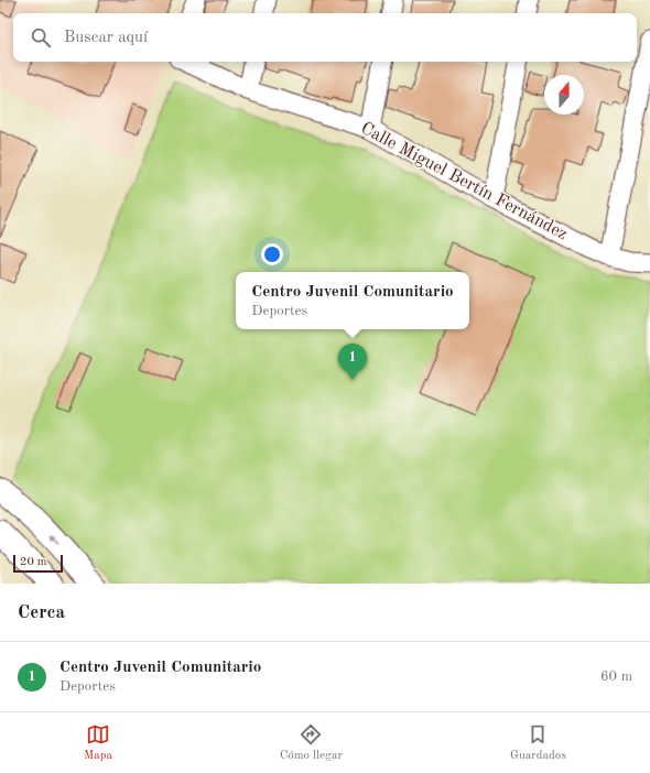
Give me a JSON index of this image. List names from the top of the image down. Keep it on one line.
{"streets":{"street":["Calle Miguel Bertín Fernández"]},"scale_bar":"20 m","north":"top","page":{"search":"Buscar aquí","popup":["Centro Juvenil Comunitario","Deportes"],"pins":"1","scale":"20 m","heading":"Cerca","list":[{"mark":"1","name":"Centro Juvenil Comunitario","note":"Deportes","value":"60 m"}],"nav":["Mapa","Cómo llegar","Guardados"]}}
